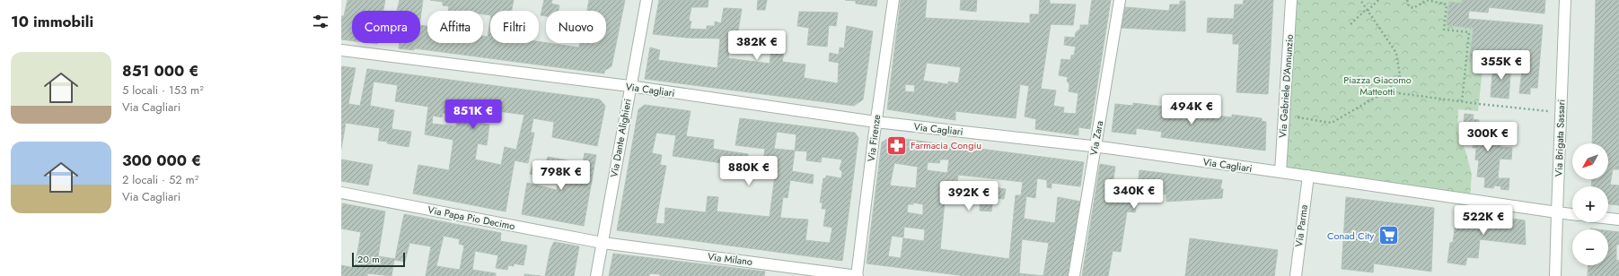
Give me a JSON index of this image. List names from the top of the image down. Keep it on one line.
{"streets":{"street":["Via Gabriele D'Annunzio","Via Cagliari","Via Dante Alighieri","Via Firenze","Via Zara","Via Brigata Sassari","Via Papa Pio Decimo","Via Parma","Via Milano"]},"crossings":[["Via Gabriele D'Annunzio","Via Cagliari"],["Via Cagliari","Via Dante Alighieri"],["Via Cagliari","Via Firenze"],["Via Cagliari","Via Zara"],["Via Cagliari","Via Brigata Sassari"],["Via Cagliari","Via Parma"],["Via Dante Alighieri","Via Papa Pio Decimo"],["Via Dante Alighieri","Via Milano"],["Via Firenze","Via Milano"],["Via Papa Pio Decimo","Via Milano"]],"parks":["Piazza Giacomo Matteotti"],"places":{"pharmacy":["Farmacia Congiu"],"supermarket":["Conad City"]},"scale_bar":"20 m","north":"bottom left","page":{"heading":"10 immobili","chip":["Compra","Affitta","Filtri","Nuovo"],"price":["382K €","355K €","494K €","851K €","300K €","880K €","798K €","340K €","392K €","522K €"],"list":[{"name":"851 000 €","note":"5 locali · 153 m² · Via Cagliari"},{"name":"300 000 €","note":"2 locali · 52 m² · Via Cagliari"}],"map_buttons":["+","−"],"scale":"20 m"}}
